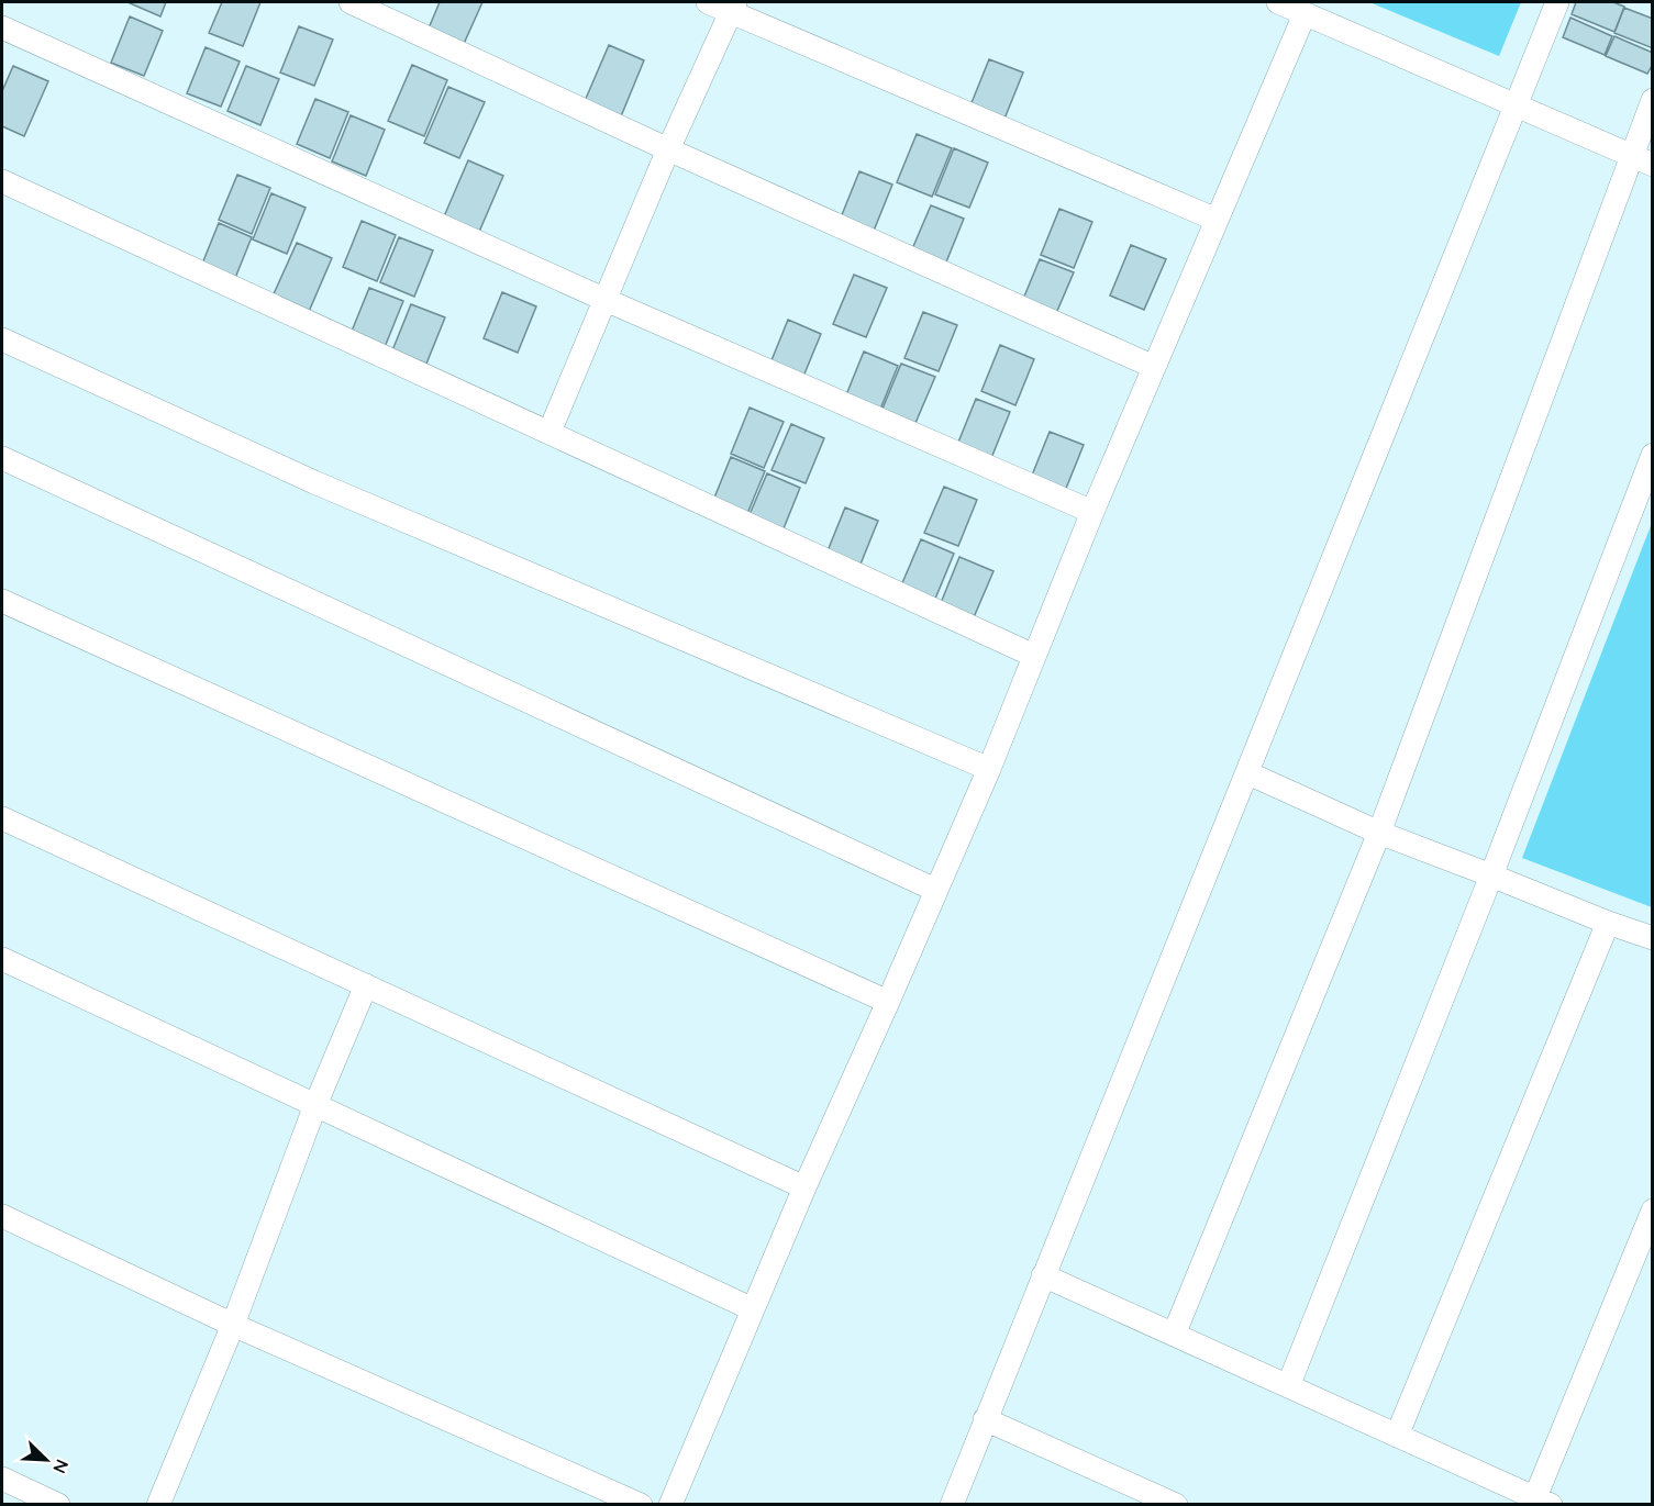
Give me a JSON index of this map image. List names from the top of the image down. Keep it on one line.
{"north":"bottom right"}
